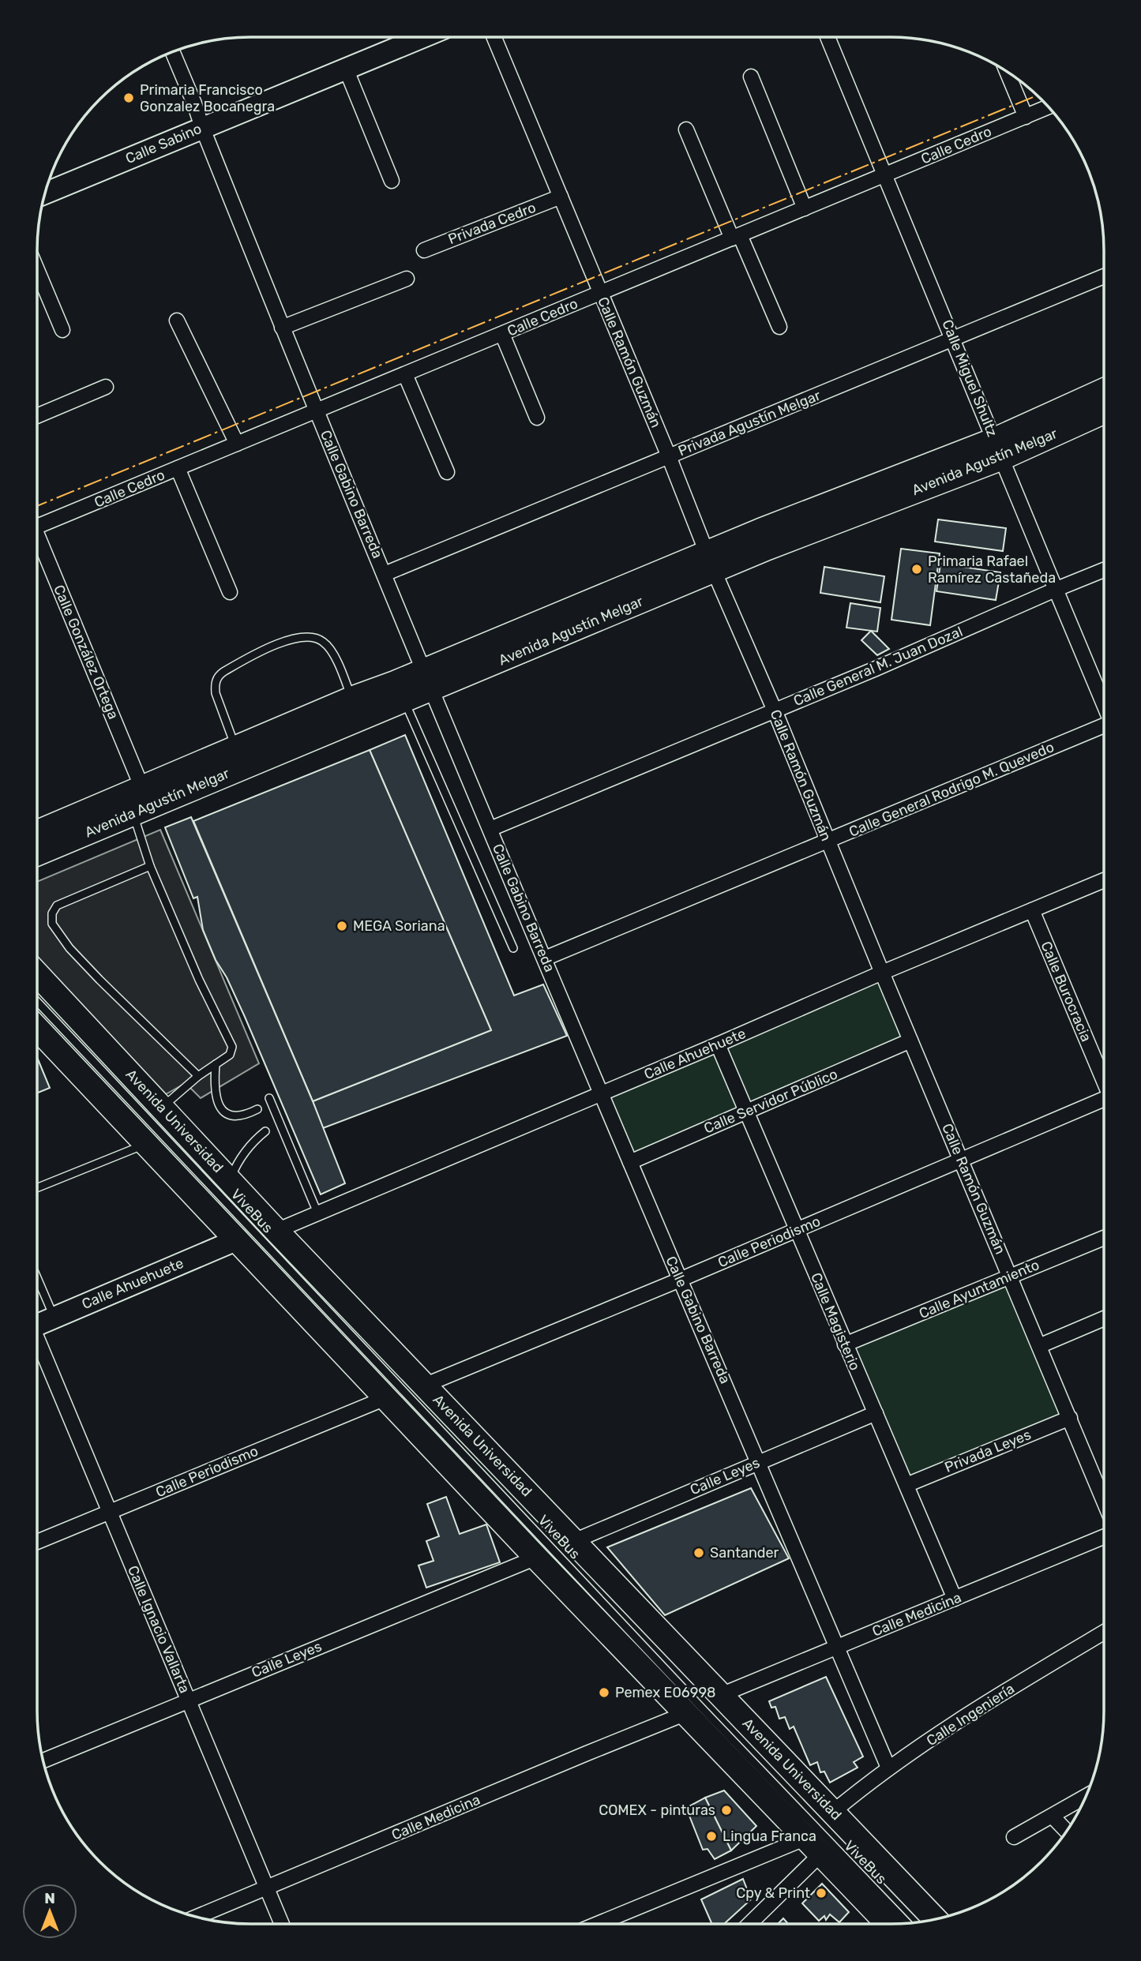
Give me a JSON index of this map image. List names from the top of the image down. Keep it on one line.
{"streets":{"main road":["Avenida Agustín Melgar","Avenida Universidad"],"street":["Calle Sabino","Calle Cedro","Privada Cedro","Calle Ramón Guzmán","Calle Miguel Shultz","Privada Agustín Melgar","Calle Gabino Barreda","Calle González Ortega","Calle General M. Juan Dozal","Calle General Rodrigo M. Quevedo","Calle Burocracia","Calle Ahuehuete","Calle Servidor Público","Calle Periodismo","Calle Ayuntamiento","Calle Magisterio","Privada Leyes","Calle Leyes","Calle Medicina","Calle Ignacio Vallarta","Calle Ingeniería"],"lane":["ViveBus"]},"crossings":[["Calle Sabino","Calle Gabino Barreda"],["Calle Cedro","Calle Ramón Guzmán"],["Calle Cedro","Calle Miguel Shultz"],["Calle Cedro","Calle Gabino Barreda"],["Privada Cedro","Calle Ramón Guzmán"],["Calle Ramón Guzmán","Privada Agustín Melgar"],["Calle Ramón Guzmán","Avenida Agustín Melgar"],["Calle Ramón Guzmán","Calle General M. Juan Dozal"],["Calle Ramón Guzmán","Calle General Rodrigo M. Quevedo"],["Calle Ramón Guzmán","Calle Ahuehuete"],["Calle Ramón Guzmán","Calle Servidor Público"],["Calle Ramón Guzmán","Calle Periodismo"],["Calle Ramón Guzmán","Calle Ayuntamiento"],["Calle Ramón Guzmán","Privada Leyes"],["Calle Miguel Shultz","Privada Agustín Melgar"],["Calle Miguel Shultz","Avenida Agustín Melgar"],["Calle Miguel Shultz","Calle General M. Juan Dozal"],["Privada Agustín Melgar","Calle Gabino Barreda"],["Avenida Agustín Melgar","Calle Gabino Barreda"],["Avenida Agustín Melgar","Calle González Ortega"],["Calle Gabino Barreda","Calle General M. Juan Dozal"],["Calle Gabino Barreda","Calle General Rodrigo M. Quevedo"],["Calle Gabino Barreda","Calle Ahuehuete"],["Calle Gabino Barreda","Calle Servidor Público"],["Calle Gabino Barreda","Calle Periodismo"],["Calle Gabino Barreda","Calle Leyes"],["Calle Gabino Barreda","Calle Medicina"],["Calle Gabino Barreda","Calle Ingeniería"],["Calle Burocracia","Calle Ahuehuete"],["Calle Ahuehuete","Avenida Universidad"],["Calle Ahuehuete","Calle Magisterio"],["Calle Servidor Público","Calle Magisterio"],["Avenida Universidad","Calle Periodismo"],["Avenida Universidad","Calle Leyes"],["Avenida Universidad","Calle Medicina"],["Avenida Universidad","Calle Ingeniería"],["Calle Periodismo","Calle Magisterio"],["Calle Periodismo","Calle Ignacio Vallarta"],["Calle Ayuntamiento","Calle Magisterio"],["Calle Magisterio","Privada Leyes"],["Calle Magisterio","Calle Leyes"],["Calle Magisterio","Calle Medicina"],["Calle Leyes","Calle Ignacio Vallarta"],["Calle Medicina","Calle Ignacio Vallarta"]],"places":["Primaria Francisco Gonzalez Bocanegra","Primaria Rafael Ramírez Castañeda","MEGA Soriana","Santander","Pemex E06998","COMEX - pinturas","Lingua Franca","Cpy & Print"],"north":"top"}
